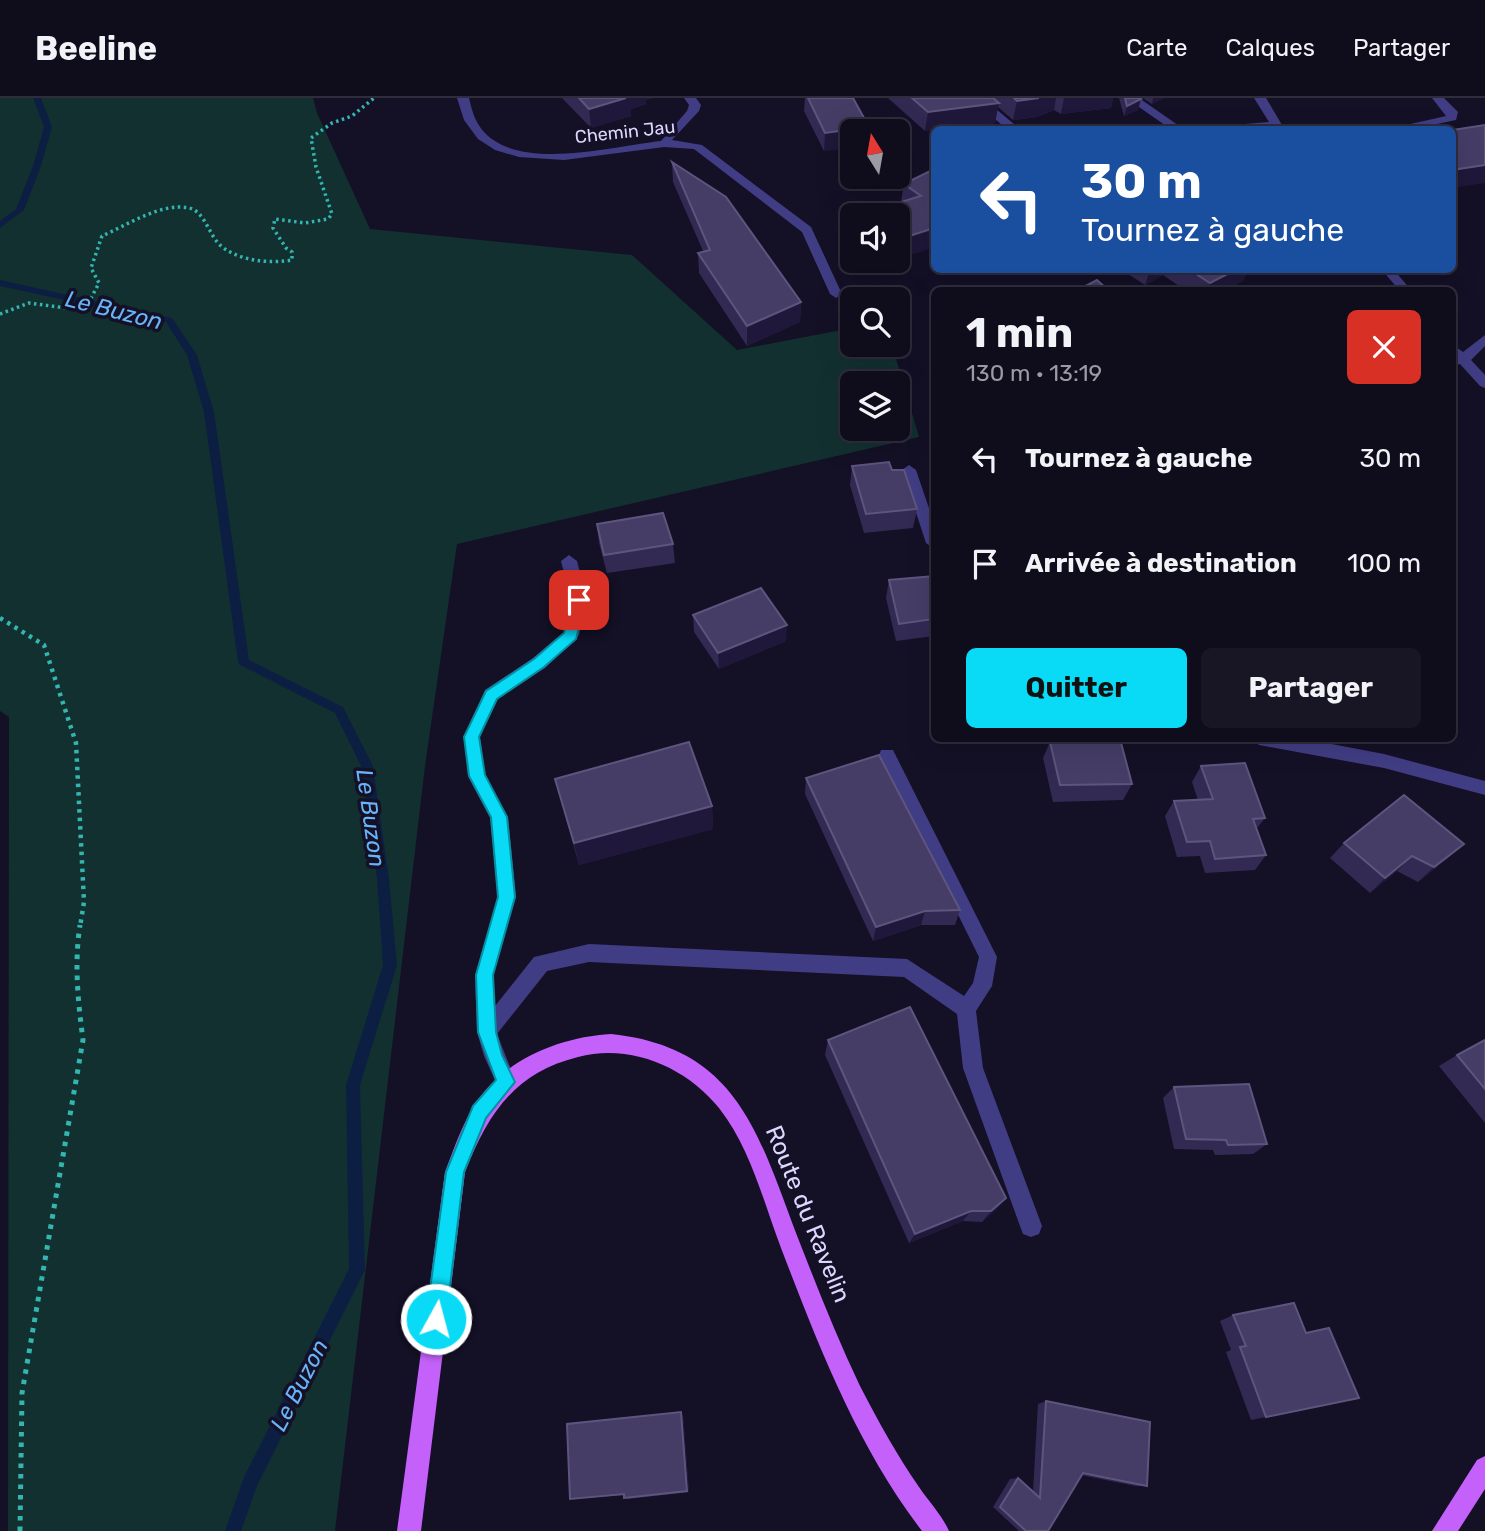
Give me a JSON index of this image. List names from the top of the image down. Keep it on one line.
{"streets":{"main road":["Route du Ravelin"],"street":["Chemin Jau"]},"water":["Le Buzon"],"north":"top","page":{"header":"Beeline","nav":["Carte","Calques","Partager"],"turn":["30 m","Tournez à gauche"],"heading":["1 min","130 m · 13:19"],"list":[{"name":"Tournez à gauche","value":"30 m"},{"name":"Arrivée à destination","value":"100 m"}],"buttons":["Quitter","Partager"]}}
